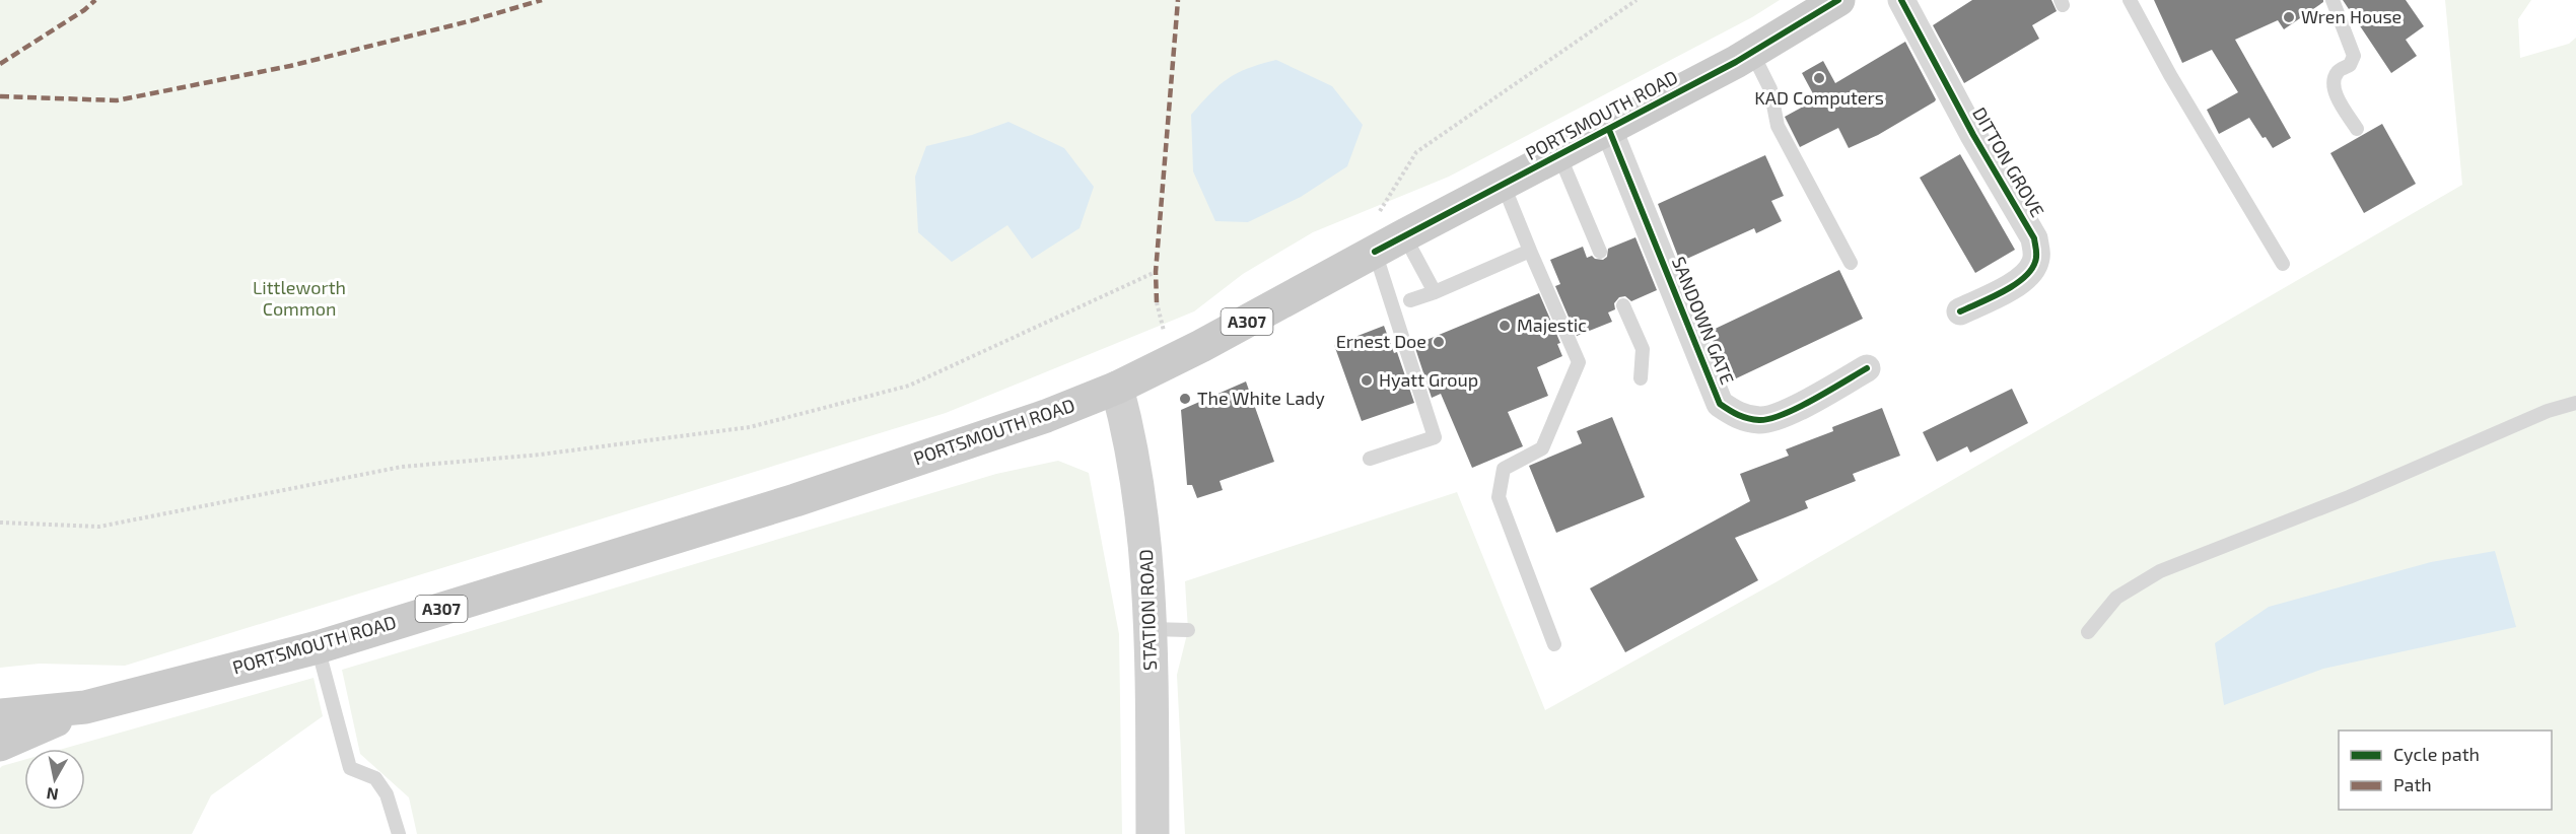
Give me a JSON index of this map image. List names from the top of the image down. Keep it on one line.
{"streets":{"main road":["PORTSMOUTH ROAD","A307","STATION ROAD"],"street":["DITTON GROVE","SANDOWN GATE"]},"crossings":[["PORTSMOUTH ROAD","SANDOWN GATE"],["PORTSMOUTH ROAD","STATION ROAD"]],"parks":["Littleworth Common"],"places":["Wren House","KAD Computers","Majestic","Ernest Doe","Hyatt Group","The White Lady"],"legend":["Cycle path","Path"],"north":"bottom"}
